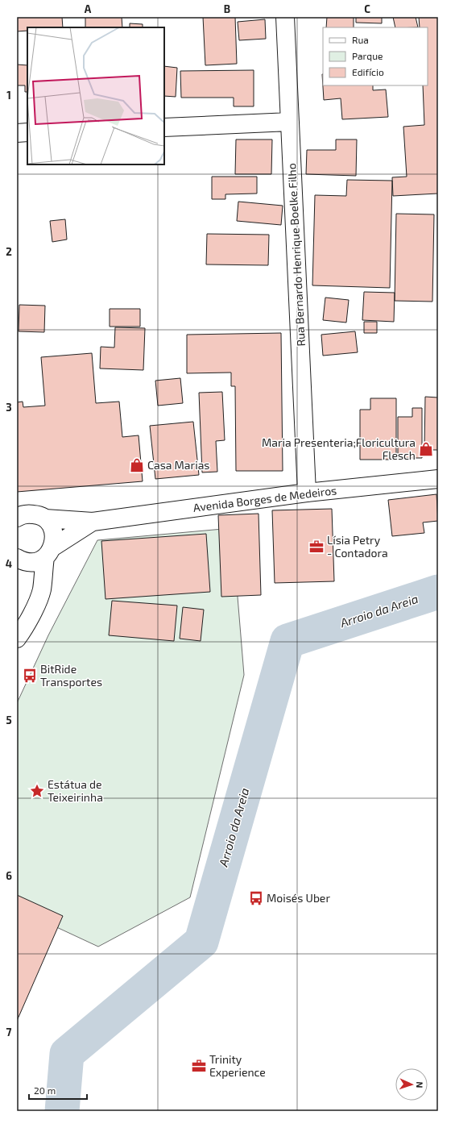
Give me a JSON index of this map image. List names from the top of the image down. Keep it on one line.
{"streets":{"main road":["Rua Bernardo Henrique Boelke Filho","Avenida Borges de Medeiros"]},"crossings":[["Rua Bernardo Henrique Boelke Filho","Avenida Borges de Medeiros"]],"water":["Arroio da Areia"],"places":{"shop":["Maria Presenteria;Floricultura Flesch","Casa Marias"],"office":["Lísia Petry - Contadora","Trinity Experience"],"bus stop":["BitRide Transportes","Moisés Uber"],"place":["Estátua de Teixeirinha"]},"legend":["Rua","Parque","Edifício"],"scale_bar":"20 m","north":"right","grid":{"columns":["A","B","C"],"rows":["1","2","3","4","5","6","7"]}}
